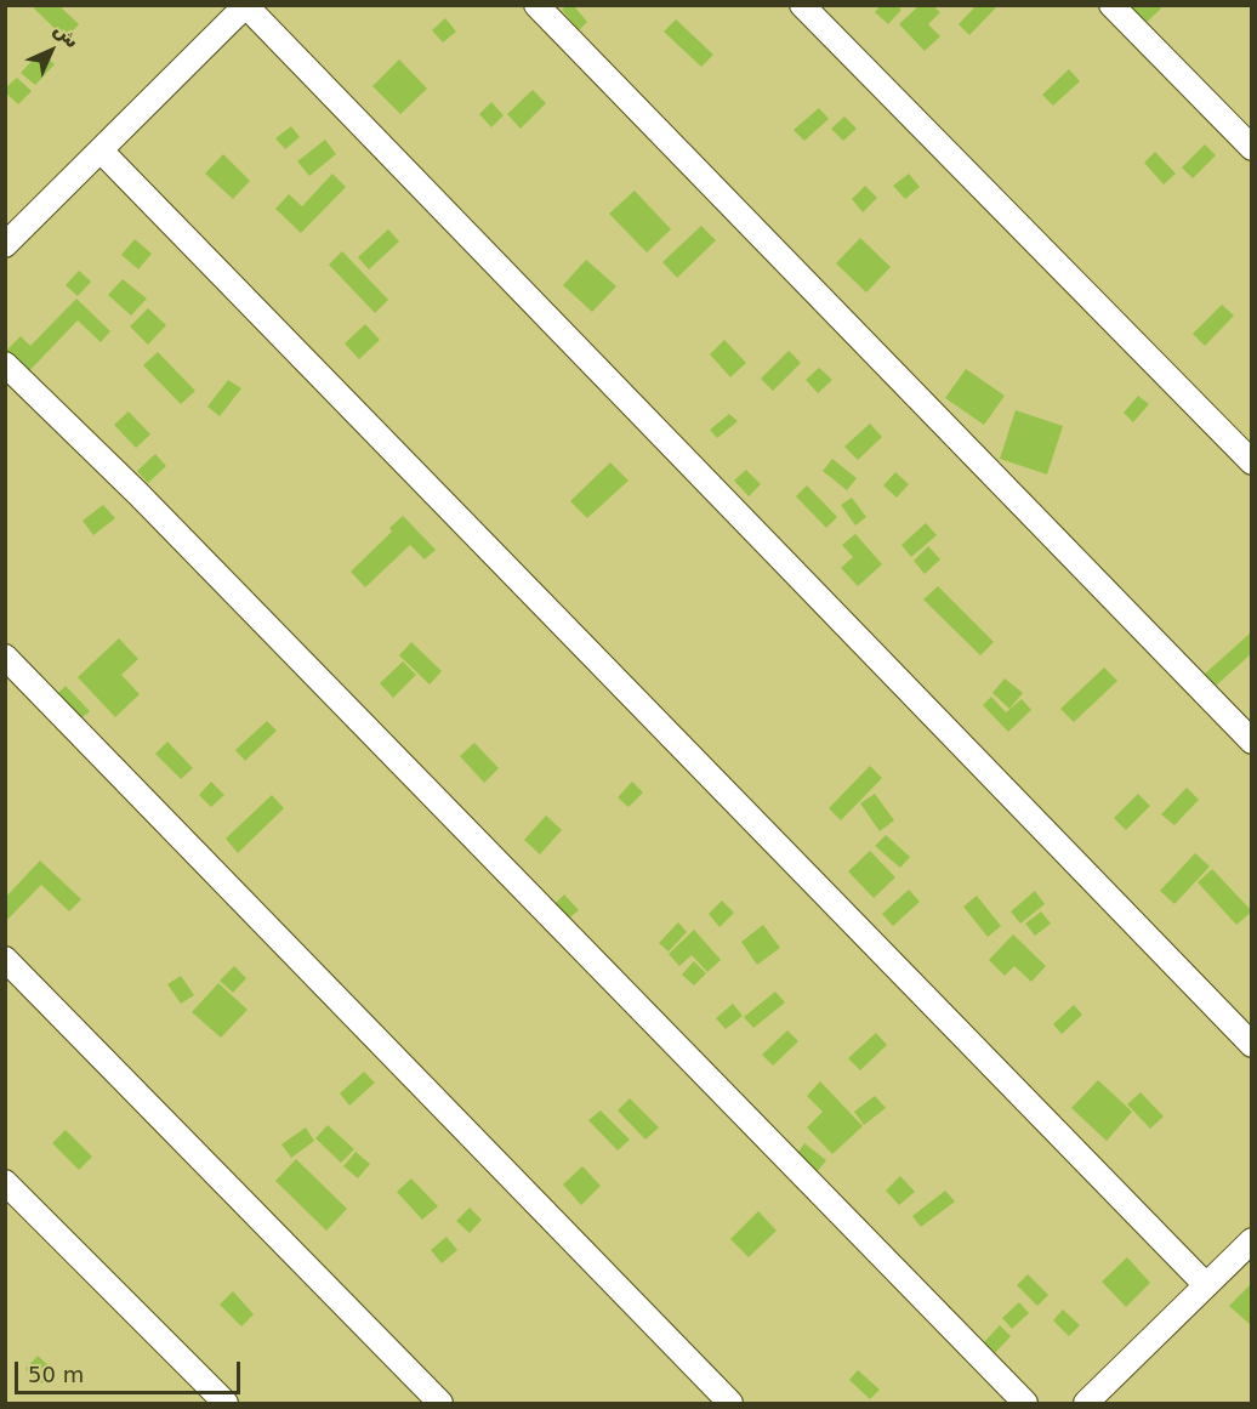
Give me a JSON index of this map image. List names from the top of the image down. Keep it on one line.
{"scale_bar":"50 m","north":"top right"}
